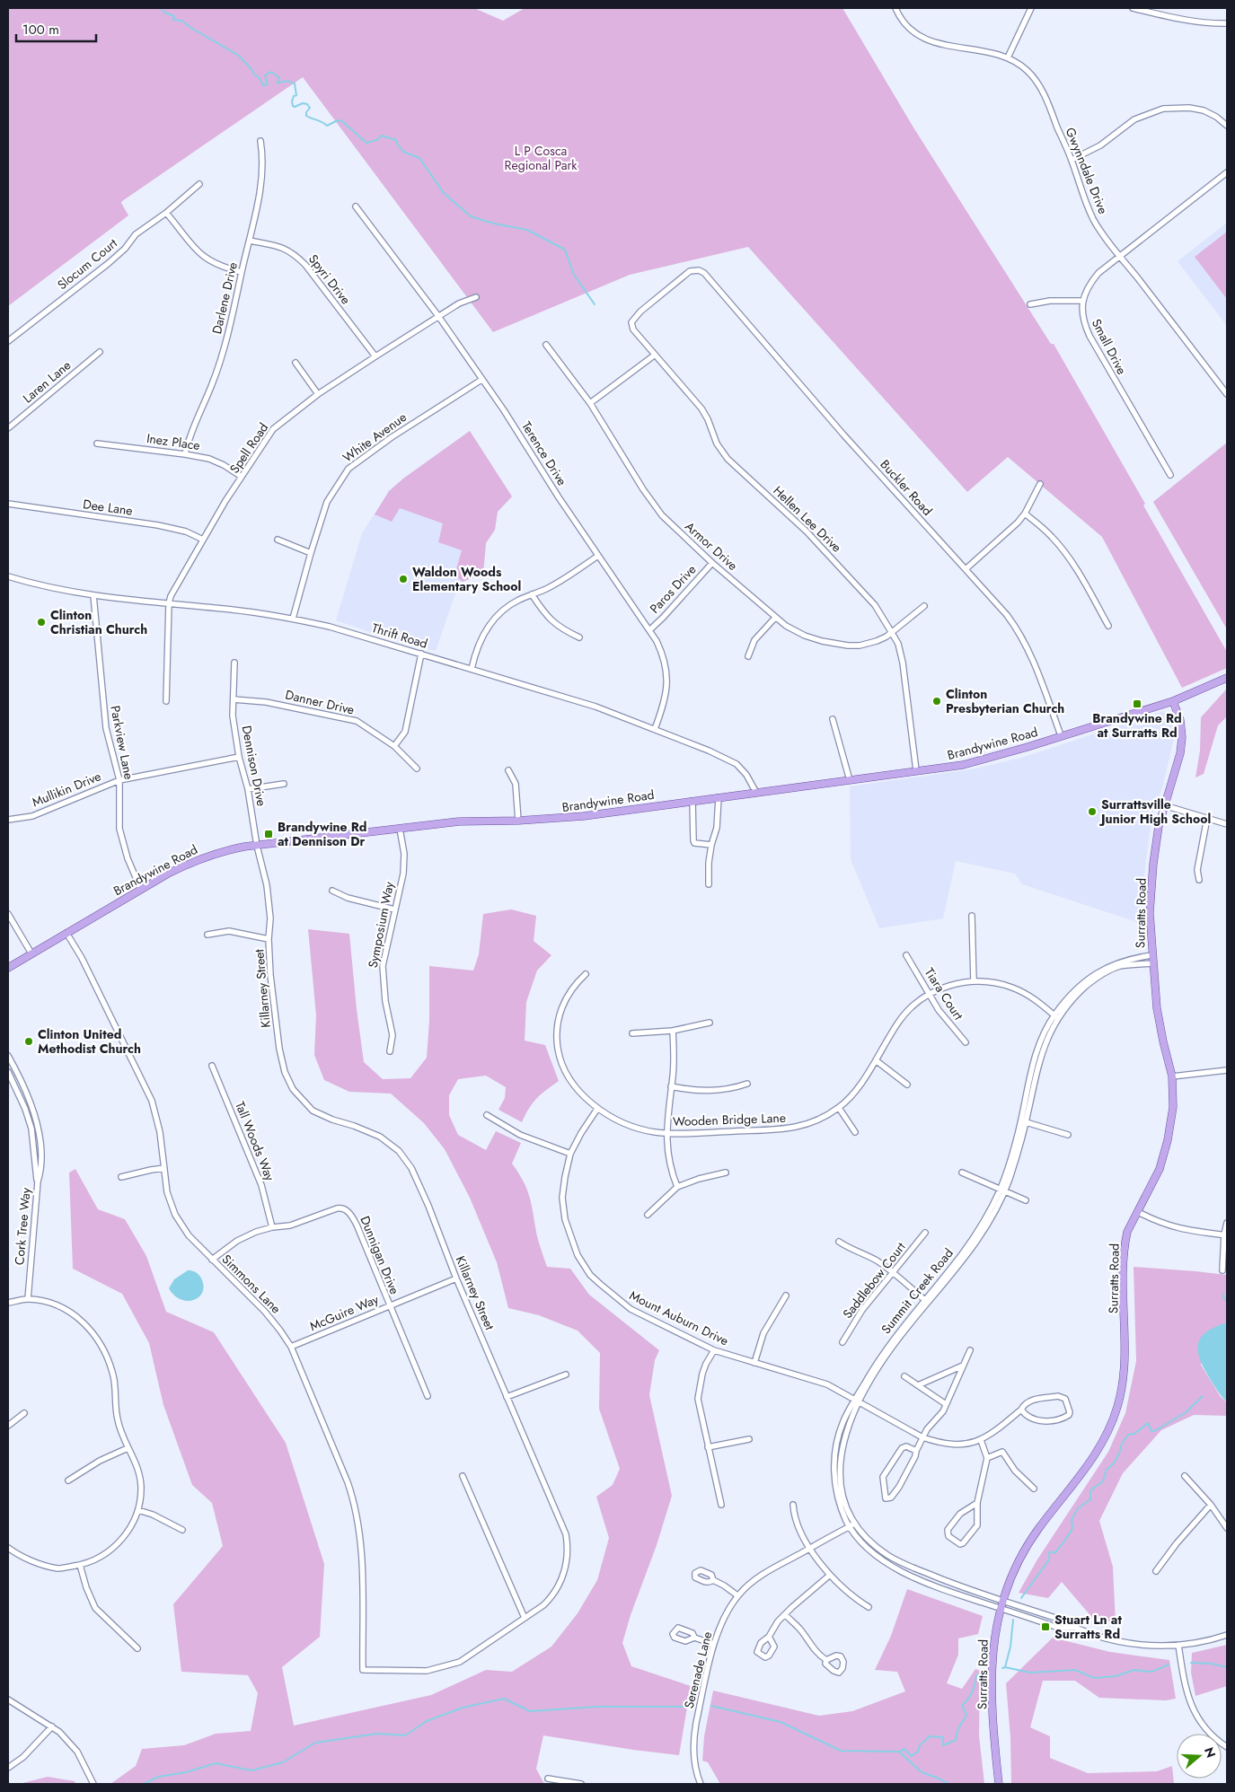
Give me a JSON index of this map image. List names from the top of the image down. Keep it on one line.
{"streets":{"main road":["Brandywine Road","Surratts Road"],"street":["Gwynndale Drive","Slocum Court","Spyri Drive","Darlene Drive","Small Drive","Laren Lane","White Avenue","Inez Place","Spell Road","Terence Drive","Buckler Road","Dee Lane","Hellen Lee Drive","Armor Drive","Paros Drive","Thrift Road","Danner Drive","Parkview Lane","Dennison Drive","Mullikin Drive","Symposium Way","Killarney Street","Tiara Court","Wooden Bridge Lane","Tall Woods Way","Cork Tree Way","Dunnigan Drive","Saddlebow Court","Simmons Lane","Summit Creek Road","McGuire Way","Mount Auburn Drive","Serenade Lane"]},"crossings":[["Spyri Drive","Darlene Drive"],["Spyri Drive","Spell Road"],["Darlene Drive","Inez Place"],["White Avenue","Terence Drive"],["White Avenue","Thrift Road"],["Inez Place","Spell Road"],["Spell Road","Terence Drive"],["Spell Road","Dee Lane"],["Spell Road","Thrift Road"],["Terence Drive","Paros Drive"],["Terence Drive","Thrift Road"],["Buckler Road","Hellen Lee Drive"],["Buckler Road","Brandywine Road"],["Hellen Lee Drive","Armor Drive"],["Hellen Lee Drive","Brandywine Road"],["Armor Drive","Paros Drive"],["Thrift Road","Parkview Lane"],["Thrift Road","Brandywine Road"],["Danner Drive","Dennison Drive"],["Parkview Lane","Brandywine Road"],["Parkview Lane","Mullikin Drive"],["Brandywine Road","Dennison Drive"],["Brandywine Road","Surratts Road"],["Brandywine Road","Symposium Way"],["Brandywine Road","Killarney Street"],["Brandywine Road","Simmons Lane"],["Dennison Drive","Mullikin Drive"],["Dennison Drive","Killarney Street"],["Surratts Road","Summit Creek Road"],["Killarney Street","Simmons Lane"],["Killarney Street","McGuire Way"],["Tiara Court","Wooden Bridge Lane"],["Wooden Bridge Lane","Summit Creek Road"],["Wooden Bridge Lane","Mount Auburn Drive"],["Tall Woods Way","Dunnigan Drive"],["Dunnigan Drive","Simmons Lane"],["Dunnigan Drive","McGuire Way"],["Simmons Lane","McGuire Way"],["Summit Creek Road","Mount Auburn Drive"],["Summit Creek Road","Serenade Lane"]],"parks":["L P Cosca Regional Park"],"places":{"other":["Waldon Woods Elementary School","Clinton Christian Church","Clinton Presbyterian Church","Surrattsville Junior High School","Clinton United Methodist Church"],"transit":["Brandywine Rd at Surratts Rd","Brandywine Rd at Dennison Dr","Stuart Ln at Surratts Rd"]},"scale_bar":"100 m","north":"right"}
